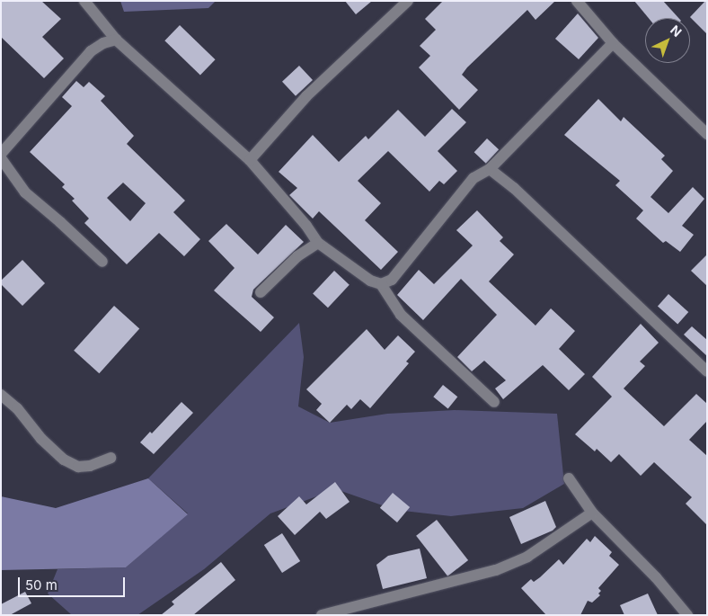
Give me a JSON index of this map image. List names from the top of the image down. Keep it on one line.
{"scale_bar":"50 m","north":"top right"}
